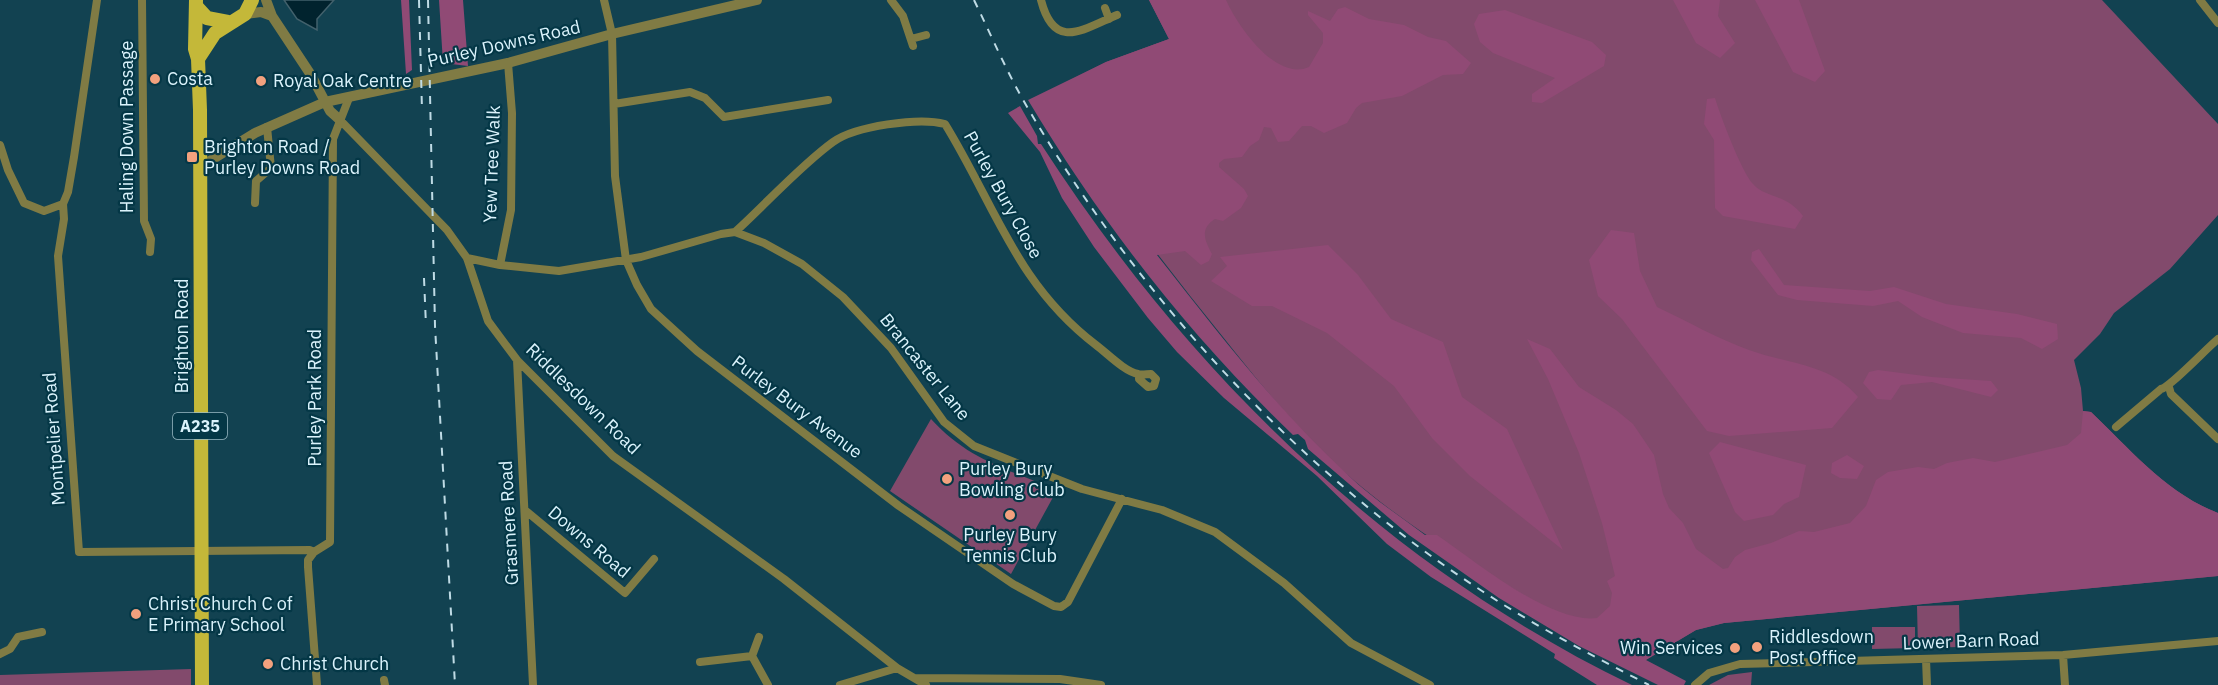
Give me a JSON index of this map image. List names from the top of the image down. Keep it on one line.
{"streets":{"main road":["Brighton Road","A235"],"street":["Purley Downs Road","Haling Down Passage","Yew Tree Walk","Purley Bury Close","Brancaster Lane","Purley Park Road","Riddlesdown Road","Purley Bury Avenue","Montpelier Road","Grasmere Road","Downs Road","Lower Barn Road"]},"crossings":[["Purley Downs Road","Yew Tree Walk"],["Purley Downs Road","Brighton Road"],["Purley Downs Road","Riddlesdown Road"],["Purley Downs Road","Purley Bury Avenue"],["Purley Bury Close","Brancaster Lane"],["Brighton Road","Montpelier Road"],["Brancaster Lane","Purley Bury Avenue"],["Purley Park Road","Riddlesdown Road"],["Riddlesdown Road","Grasmere Road"],["Grasmere Road","Downs Road"]],"places":{"other":["Costa","Royal Oak Centre","Purley Bury Bowling Club","Purley Bury Tennis Club","Christ Church C of E Primary School","Riddlesdown Post Office","Win Services","Christ Church"],"transit":["Brighton Road / Purley Downs Road"]}}
